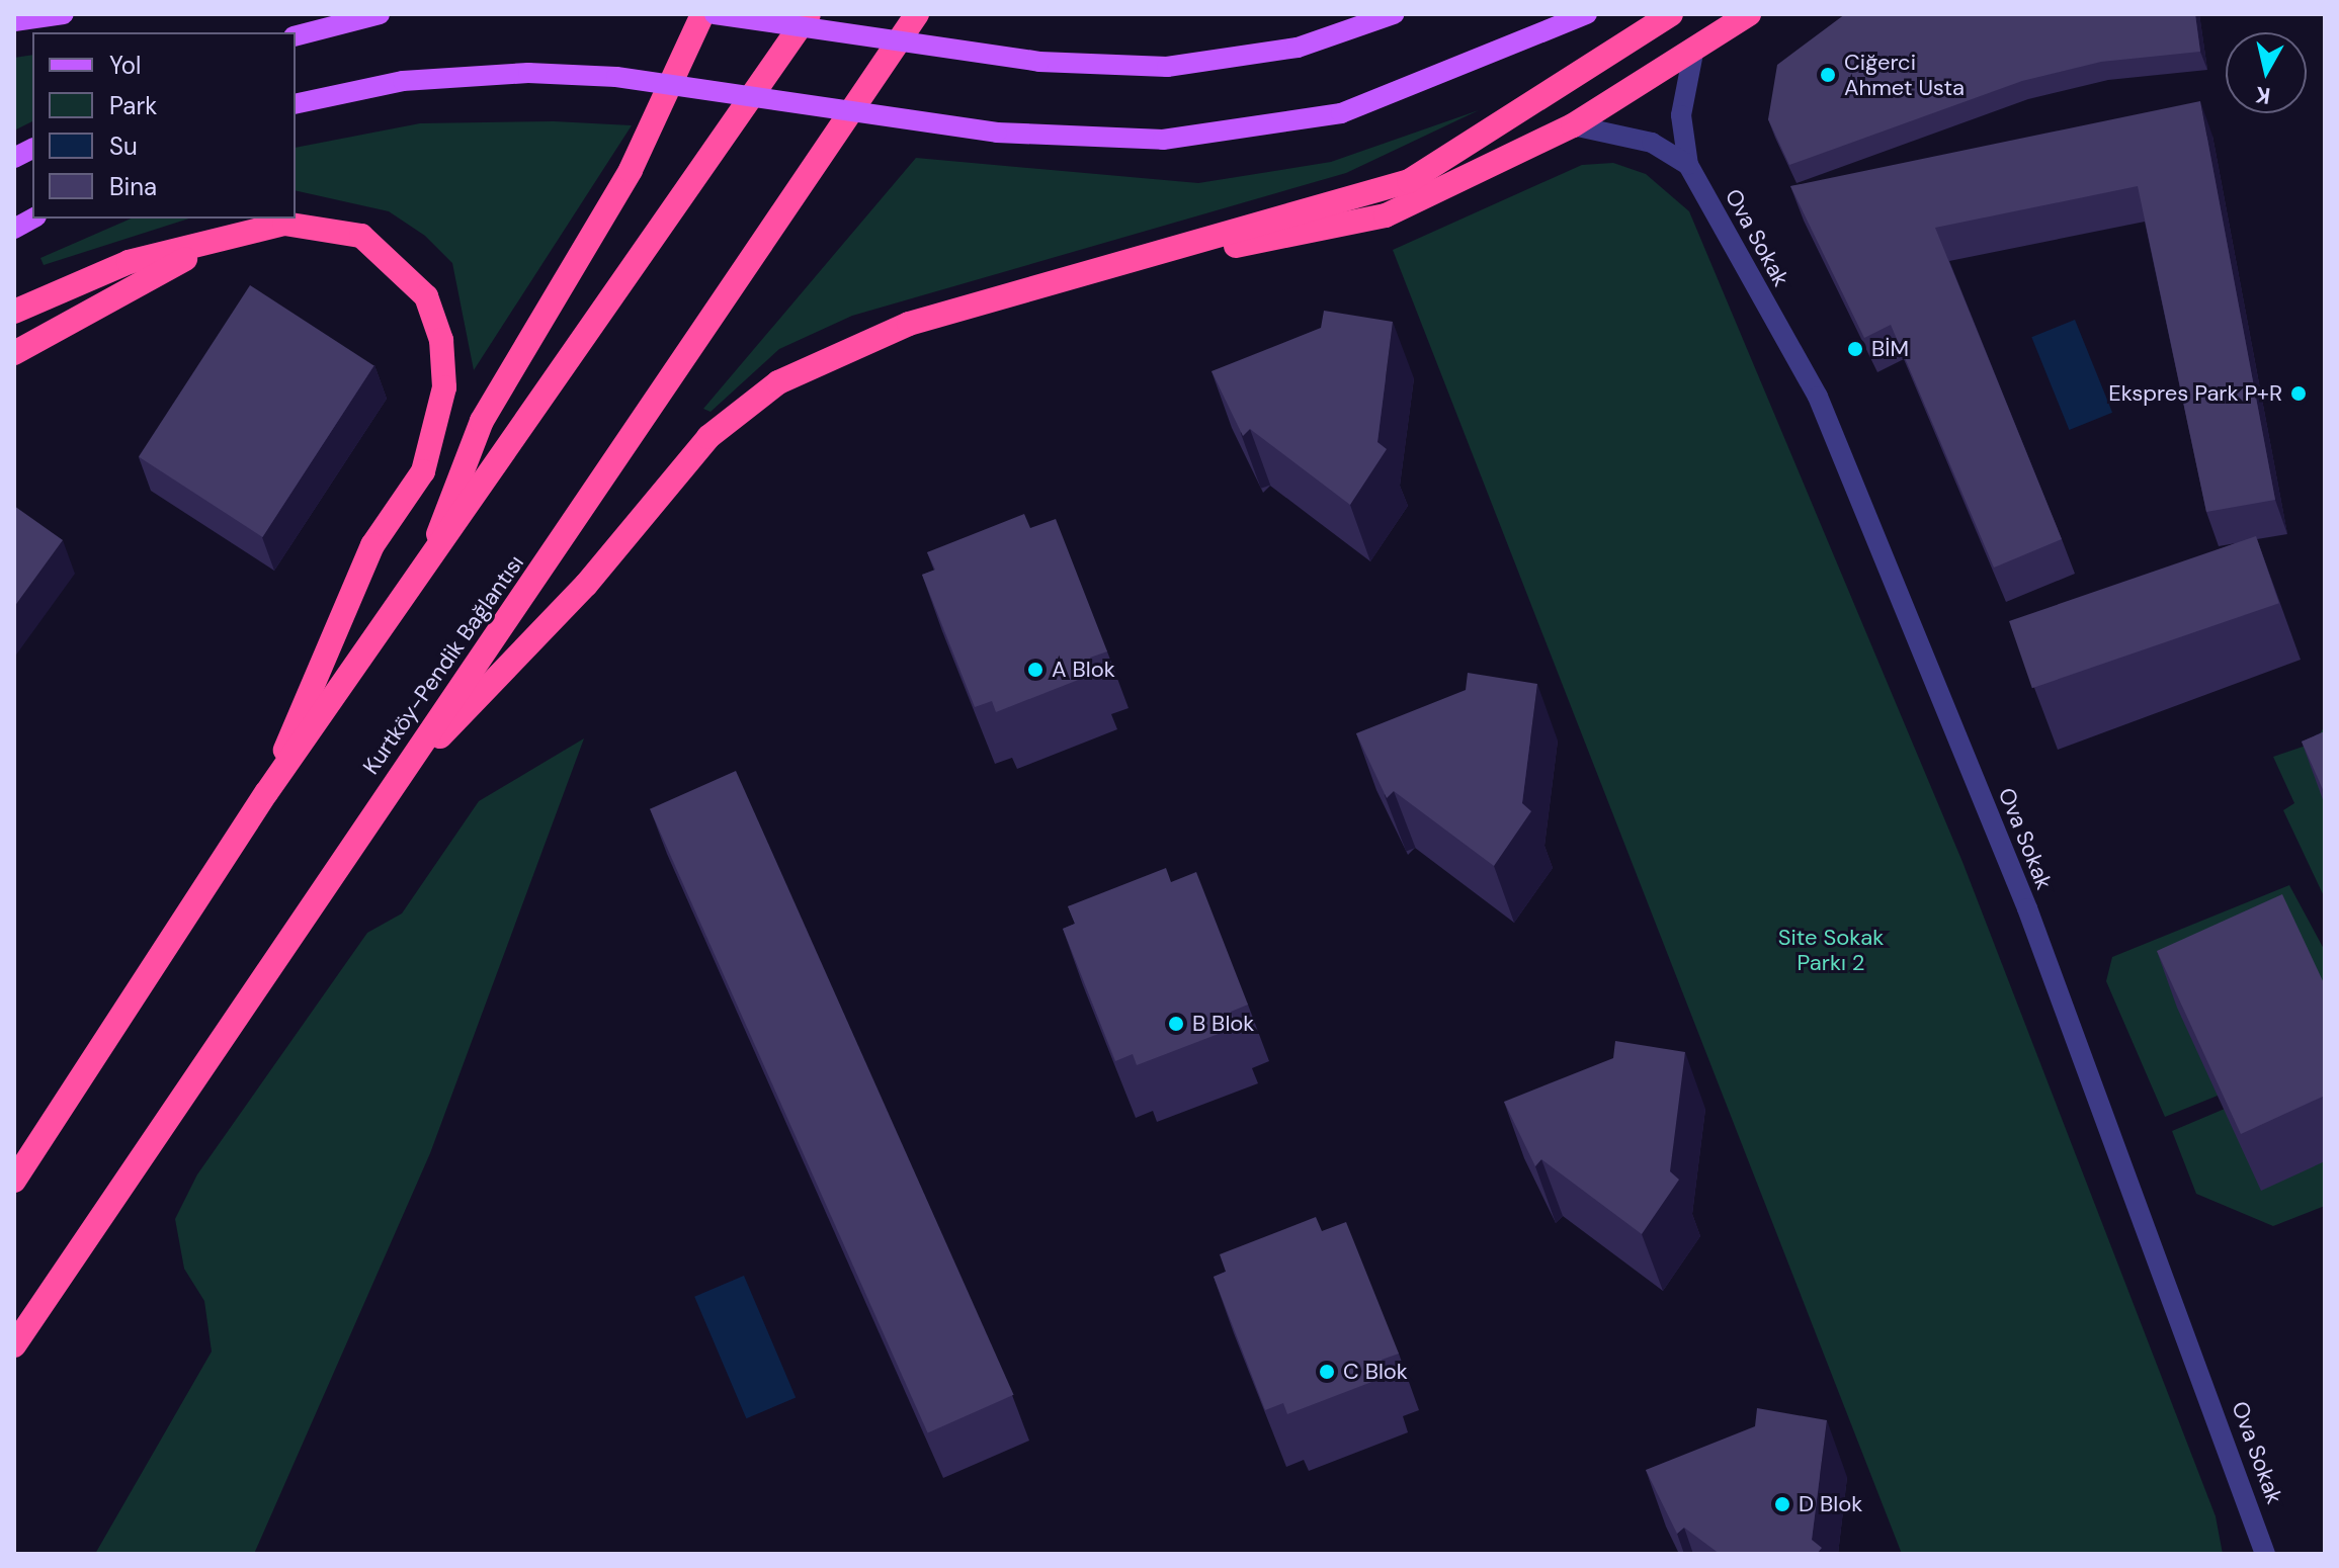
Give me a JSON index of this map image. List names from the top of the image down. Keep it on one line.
{"streets":{"highway":["Kurtköy-Pendik Bağlantısı"],"street":["Ova Sokak"]},"parks":["Site Sokak Parkı 2"],"places":["Ciğerci Ahmet Usta","BİM","Ekspres Park P+R","A Blok","B Blok","C Blok","D Blok"],"legend":["Yol","Park","Su","Bina"],"north":"bottom"}
